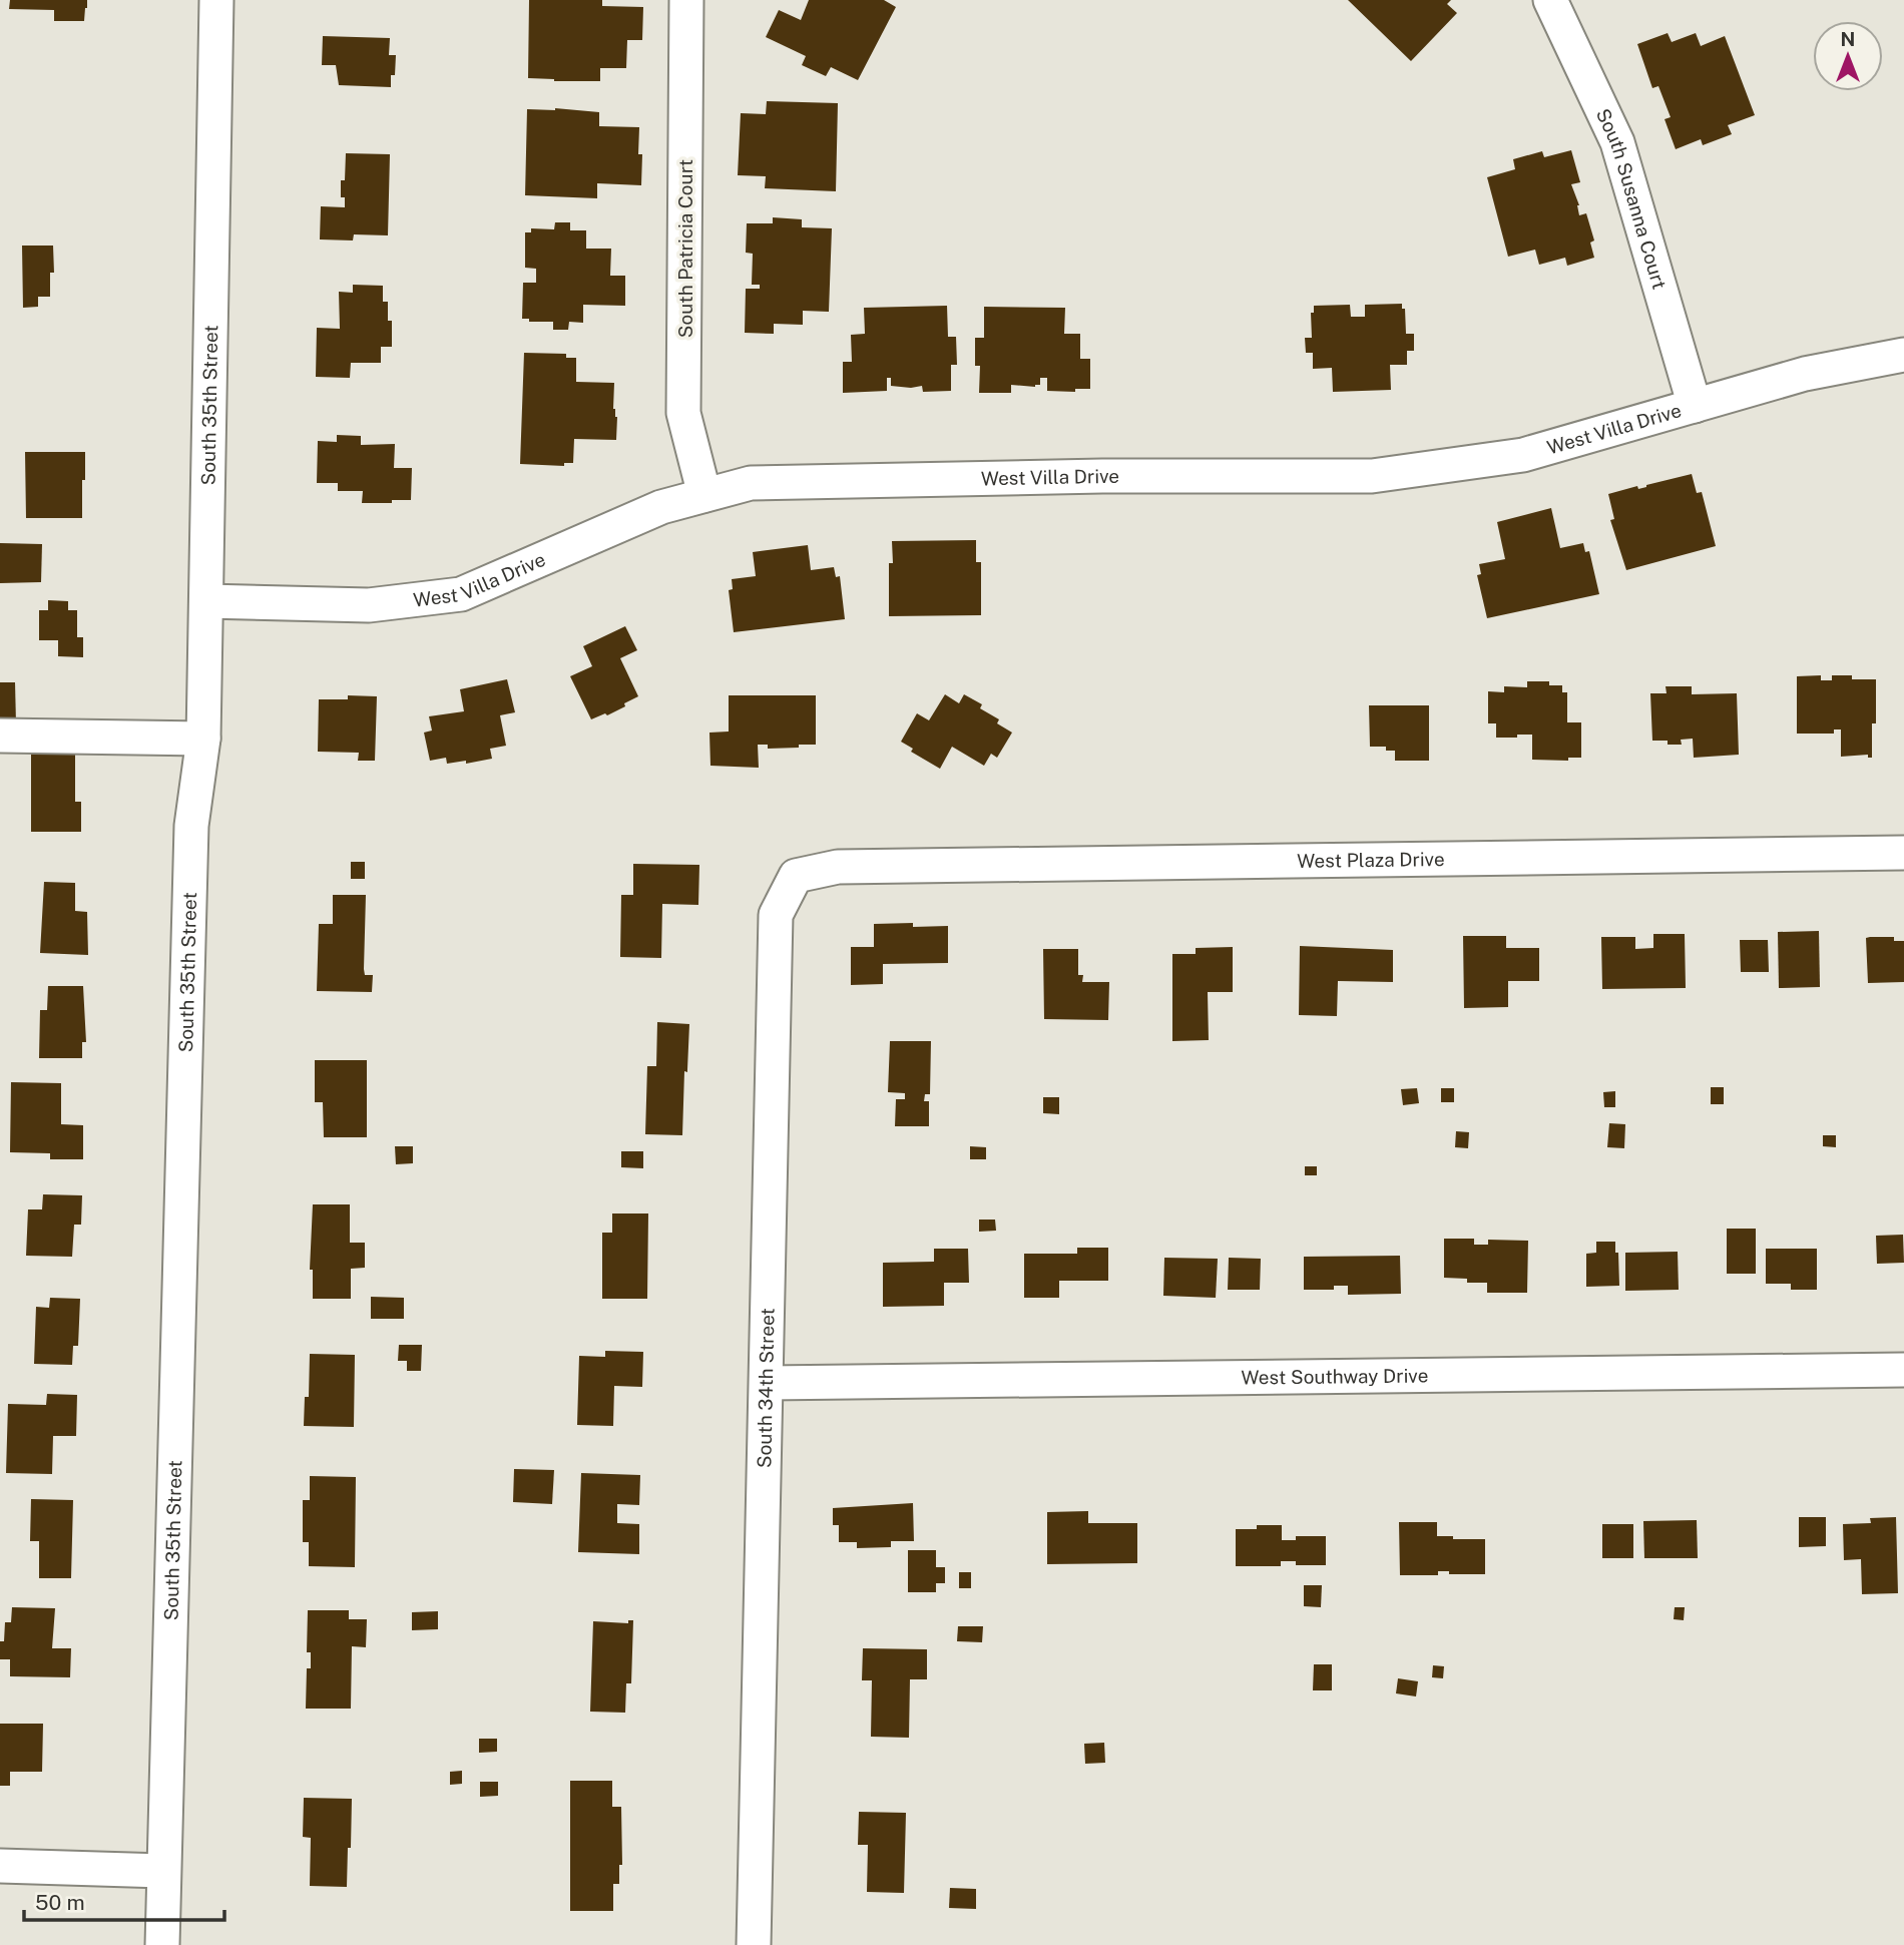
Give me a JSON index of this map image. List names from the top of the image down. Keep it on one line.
{"streets":{"street":["South Susanna Court","South Patricia Court","South 35th Street","West Villa Drive","West Plaza Drive","West Southway Drive","South 34th Street"]},"crossings":[["South Susanna Court","West Villa Drive"],["South Patricia Court","West Villa Drive"],["South 35th Street","West Villa Drive"],["West Plaza Drive","South 34th Street"],["West Southway Drive","South 34th Street"]],"scale_bar":"50 m","north":"top"}
